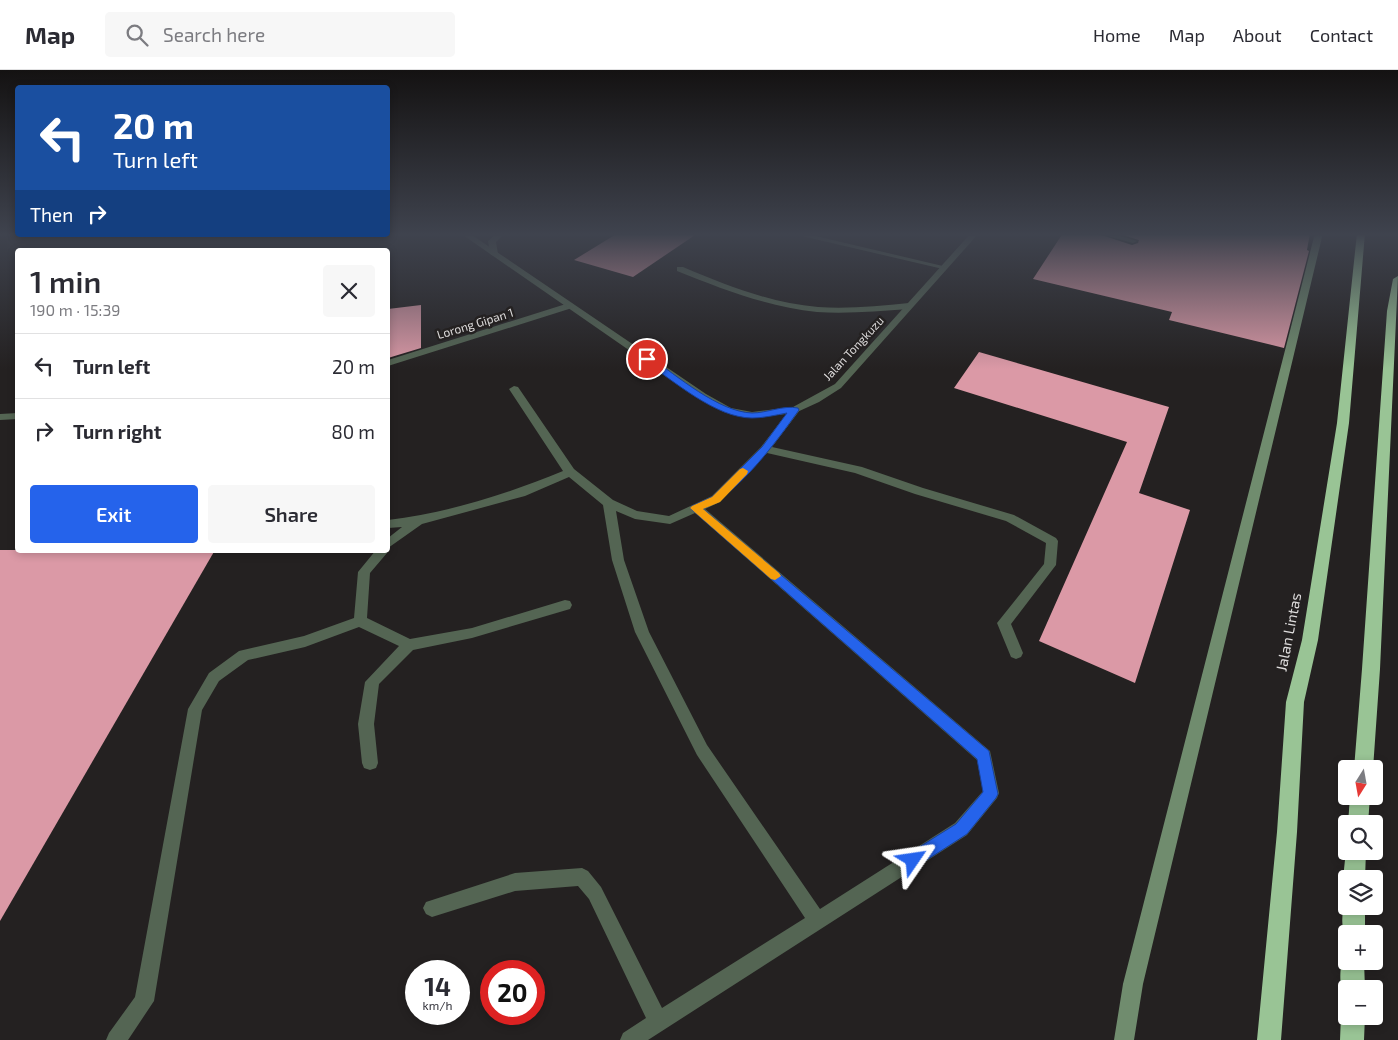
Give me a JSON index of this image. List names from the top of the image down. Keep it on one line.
{"streets":{"highway":["Jalan Lintas"],"street":["Lorong Gipan 1","Jalan Tongkuzu"]},"crossings":[["Lorong Gipan 1","Jalan Tongkuzu"]],"north":"bottom","page":{"header":"Map","search":"Search here","nav":["Home","Map","About","Contact"],"turn":["20 m","Turn left"],"then":"Then","heading":["1 min","190 m · 15:39"],"list":[{"name":"Turn left","value":"20 m"},{"name":"Turn right","value":"80 m"}],"buttons":["Exit","Share"],"map_buttons":["+","−"],"speed":"14 km/h","limit":"20"}}
